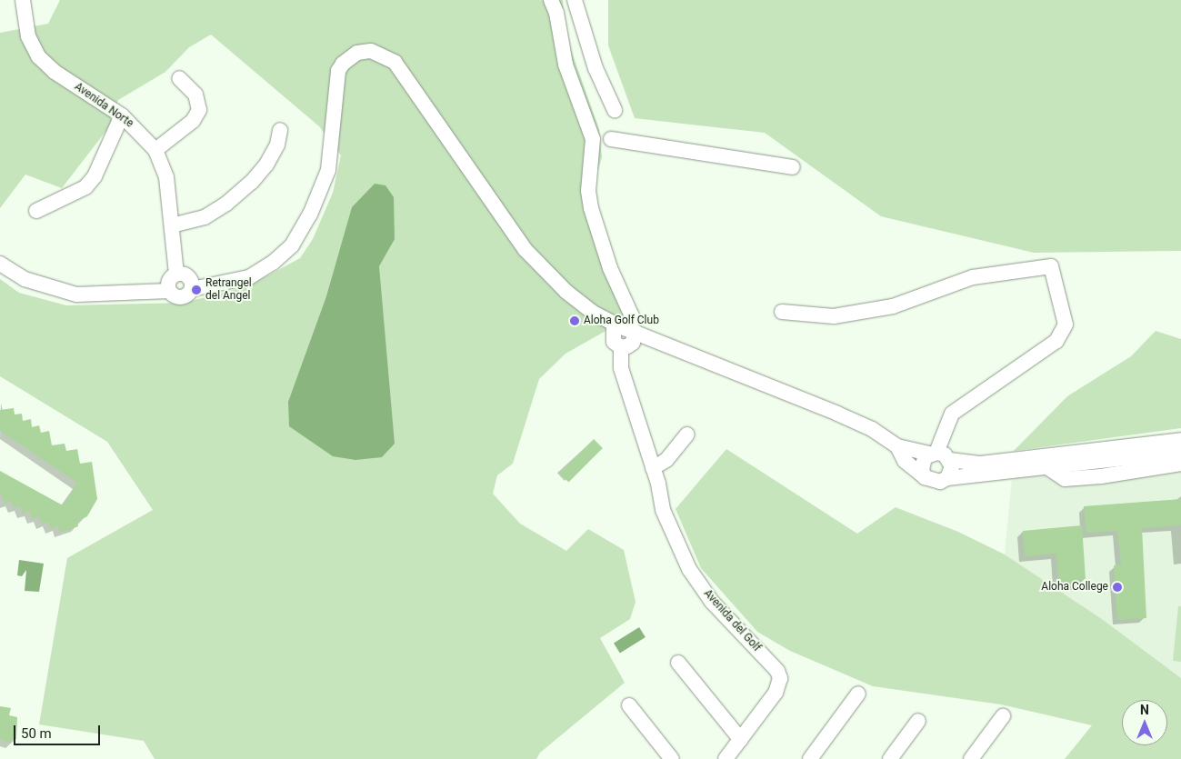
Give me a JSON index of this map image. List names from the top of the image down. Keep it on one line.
{"streets":{"street":["Avenida Norte","Avenida del Golf"]},"places":["Retrangel del Angel","Aloha Golf Club","Aloha College"],"scale_bar":"50 m","north":"top"}
